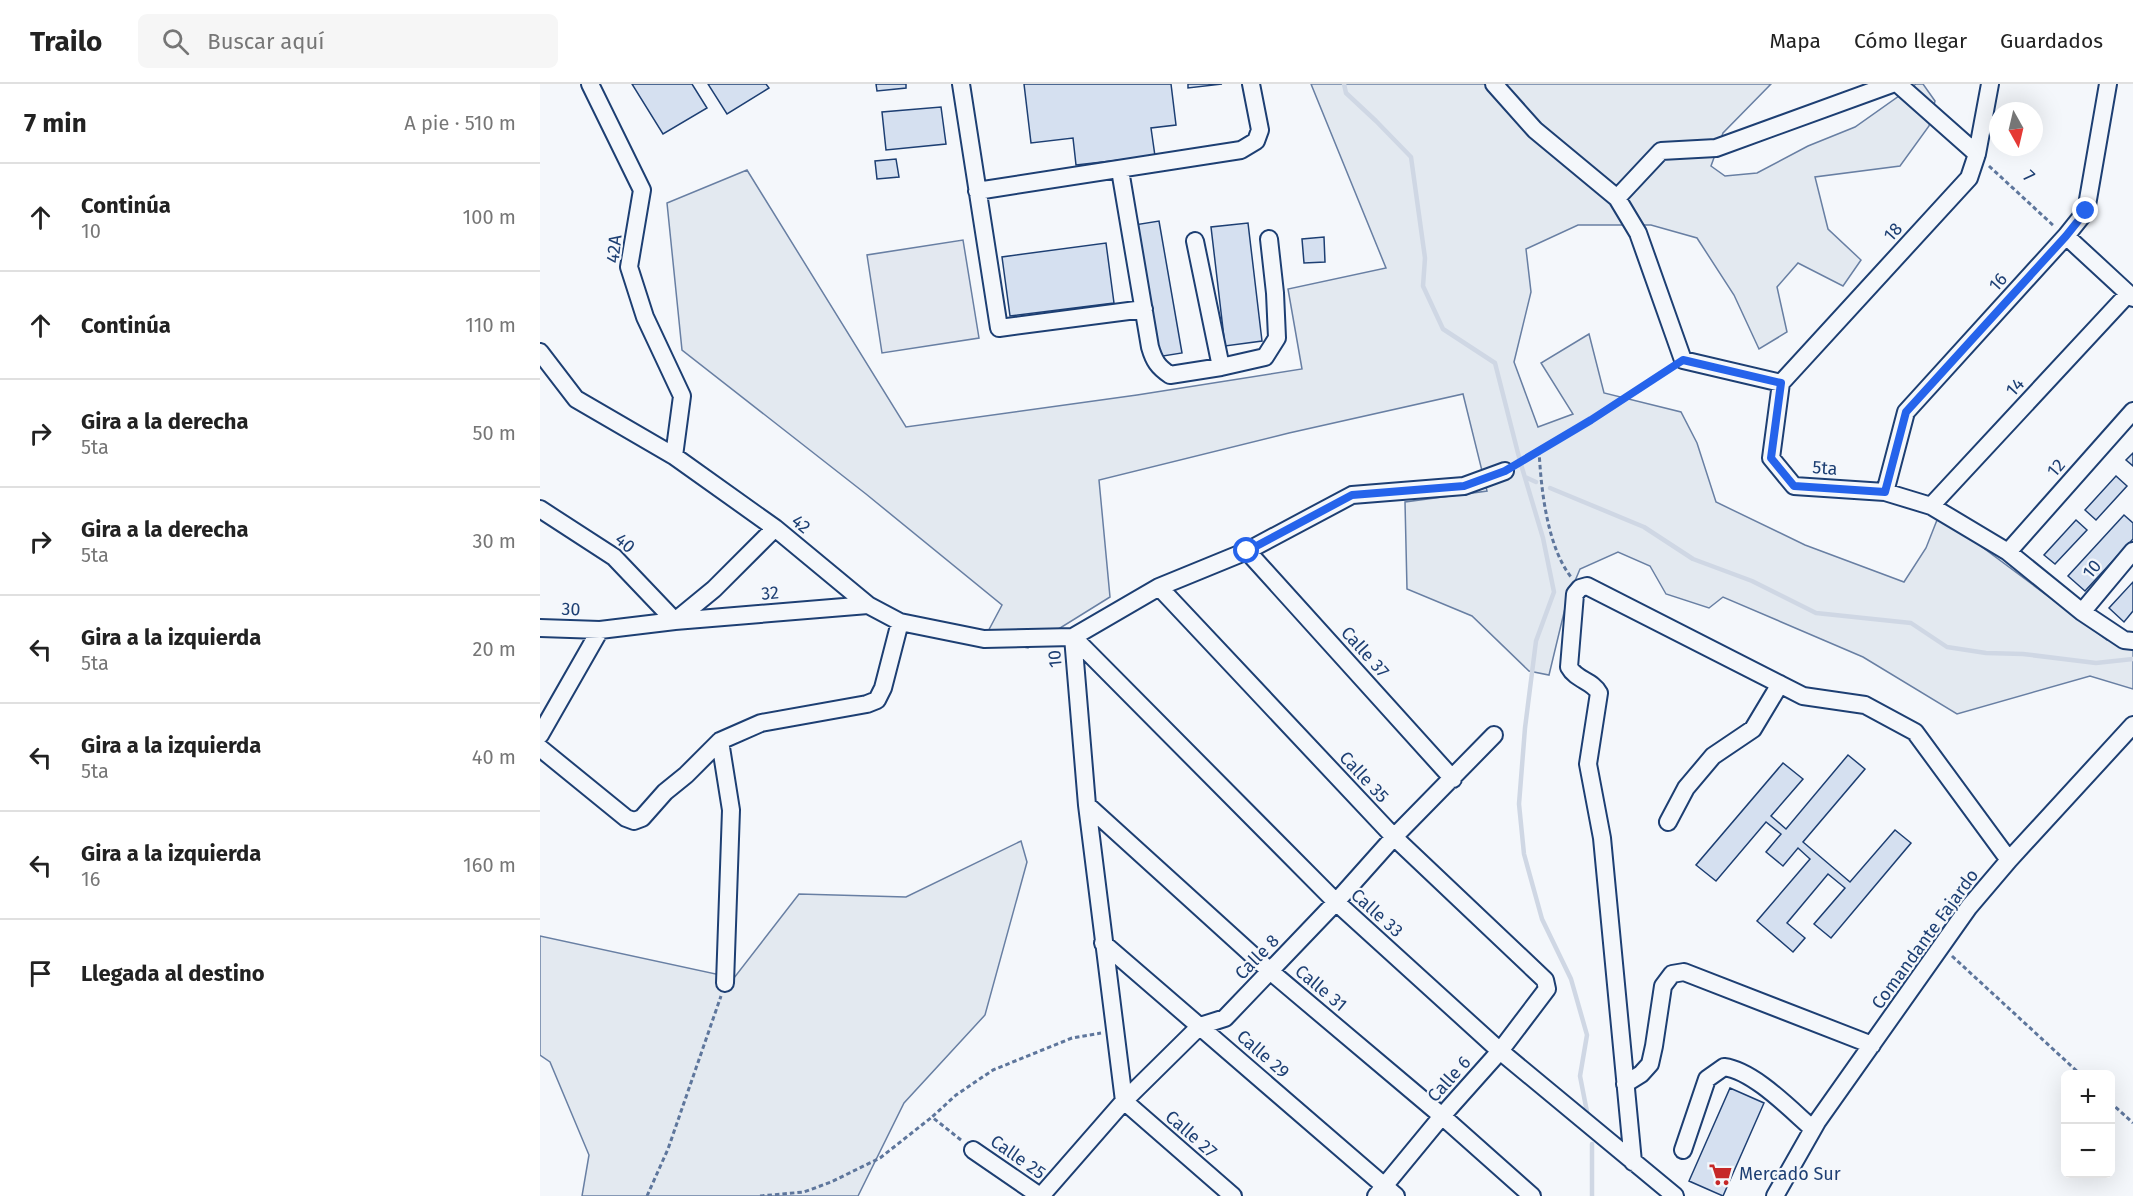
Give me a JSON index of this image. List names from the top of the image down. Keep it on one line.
{"streets":{"street":["18","42A","16","14","5ta","12","42","40","10","32","30","Calle 37","Calle 35","Calle 33","Comandante Fajardo","Calle 8","Calle 31","Calle 29","Calle 6","Calle 27","Calle 25"],"path":["7"]},"crossings":[["7","18"],["7","16"],["18","5ta"],["42A","42"],["16","5ta"],["14","5ta"],["5ta","12"],["5ta","10"],["42","10"],["42","32"],["42","Calle 33"],["40","32"],["10","Calle 37"],["10","Calle 35"],["10","Calle 33"],["10","Calle 8"],["10","Calle 31"],["10","Calle 29"],["10","Calle 27"],["32","30"],["Calle 37","Calle 8"],["Calle 35","Calle 8"],["Calle 35","Calle 6"],["Calle 33","Calle 8"],["Calle 33","Calle 6"],["Calle 8","Calle 31"],["Calle 8","Calle 29"],["Calle 8","Calle 27"],["Calle 8","Calle 25"],["Calle 31","Calle 6"],["Calle 29","Calle 6"]],"places":{"supermarket":["Mercado Sur"]},"north":"bottom","page":{"header":"Trailo","search":"Buscar aquí","nav":["Mapa","Cómo llegar","Guardados"],"heading":["7 min","A pie · 510 m"],"list":[["Continúa","10","100 m"],["Continúa","110 m"],["Gira a la derecha","5ta","50 m"],["Gira a la derecha","5ta","30 m"],["Gira a la izquierda","5ta","20 m"],["Gira a la izquierda","5ta","40 m"],["Gira a la izquierda","16","160 m"],"Llegada al destino"],"map_buttons":["+","−"]}}
